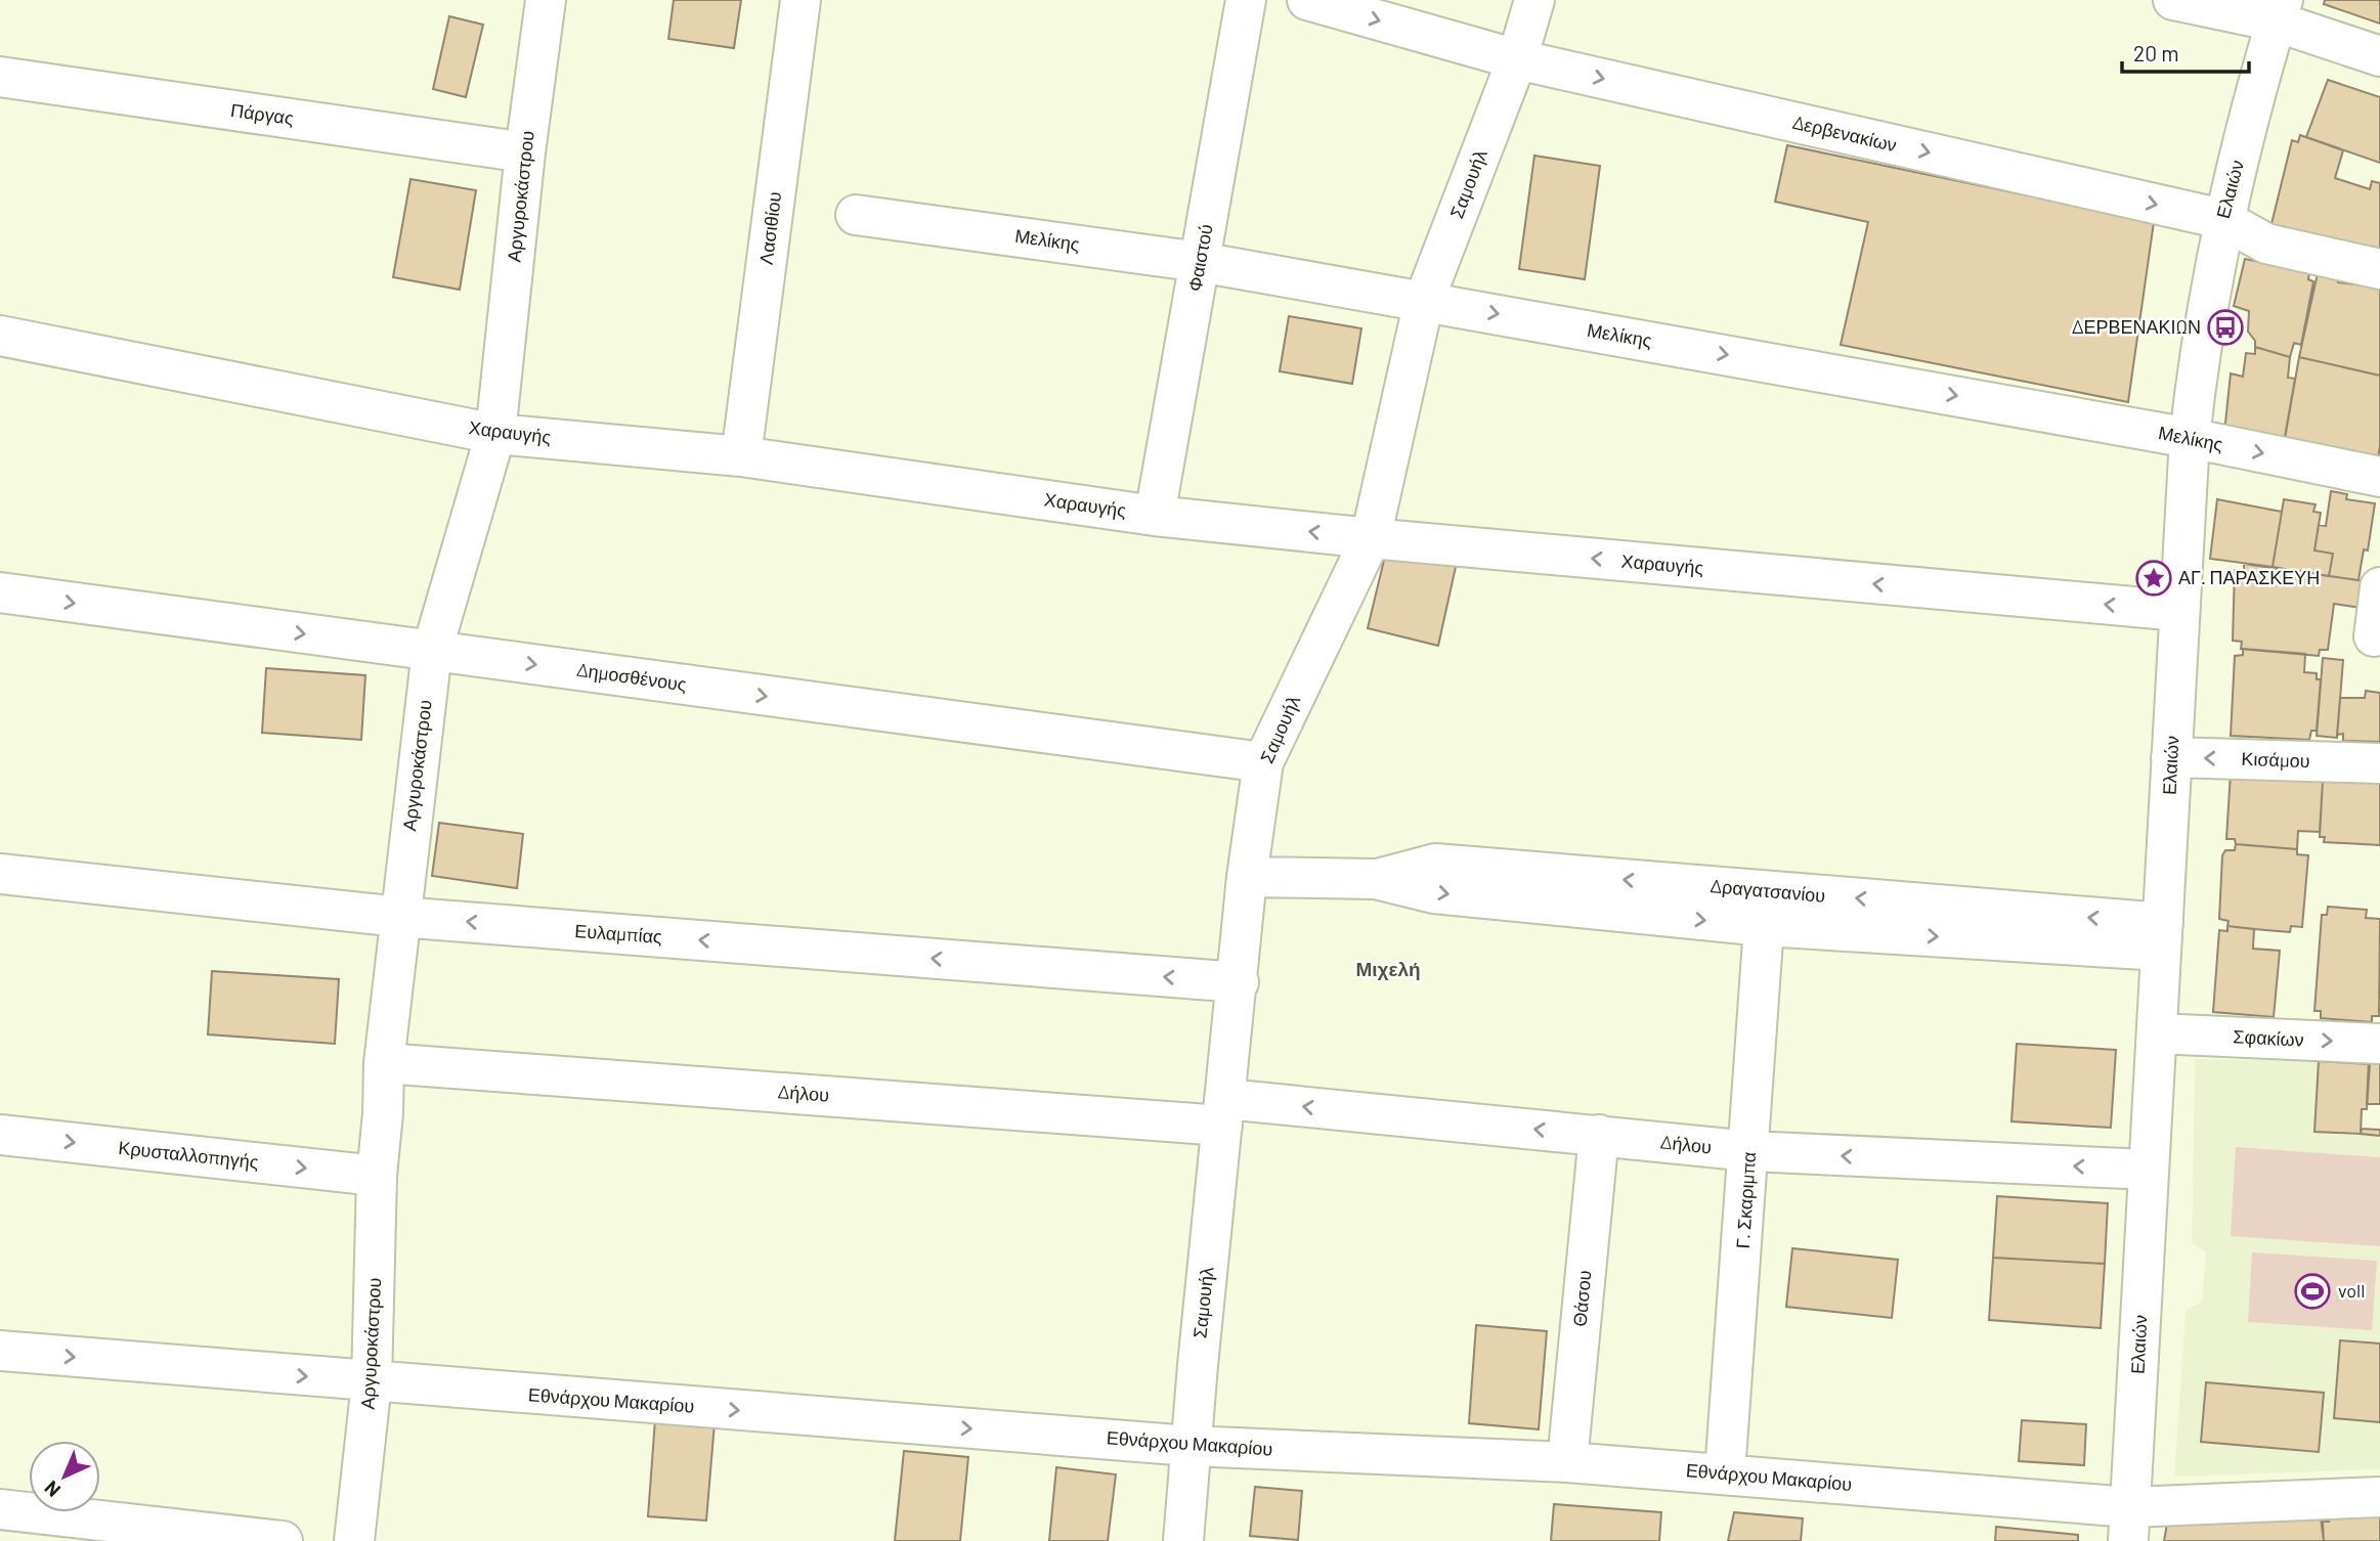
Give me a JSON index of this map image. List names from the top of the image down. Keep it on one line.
{"streets":{"street":["Πάργας","Δερβενακίων","Σαμουήλ","Ελαιών","Αργυροκάστρου","Λασιθίου","Μελίκης","Φαιστού","Χαραυγής","Δημοσθένους","Κισάμου","Δραγατσανίου","Ευλαμπίας","Σφακίων","Δήλου","Κρυσταλλοπηγής","Γ. Σκαριμπα","Θάσου","Εθνάρχου Μακαρίου"]},"crossings":[["Πάργας","Αργυροκάστρου"],["Δερβενακίων","Σαμουήλ"],["Δερβενακίων","Ελαιών"],["Σαμουήλ","Μελίκης"],["Σαμουήλ","Χαραυγής"],["Σαμουήλ","Δημοσθένους"],["Σαμουήλ","Δραγατσανίου"],["Σαμουήλ","Ευλαμπίας"],["Σαμουήλ","Δήλου"],["Σαμουήλ","Εθνάρχου Μακαρίου"],["Ελαιών","Μελίκης"],["Ελαιών","Χαραυγής"],["Ελαιών","Κισάμου"],["Ελαιών","Δραγατσανίου"],["Ελαιών","Σφακίων"],["Ελαιών","Δήλου"],["Ελαιών","Εθνάρχου Μακαρίου"],["Αργυροκάστρου","Χαραυγής"],["Αργυροκάστρου","Δημοσθένους"],["Αργυροκάστρου","Ευλαμπίας"],["Αργυροκάστρου","Δήλου"],["Αργυροκάστρου","Κρυσταλλοπηγής"],["Αργυροκάστρου","Εθνάρχου Μακαρίου"],["Λασιθίου","Χαραυγής"],["Μελίκης","Φαιστού"],["Φαιστού","Χαραυγής"],["Δραγατσανίου","Γ. Σκαριμπα"],["Δήλου","Γ. Σκαριμπα"],["Δήλου","Θάσου"],["Γ. Σκαριμπα","Εθνάρχου Μακαρίου"],["Θάσου","Εθνάρχου Μακαρίου"]],"one_way":["Δερβενακίων","Μελίκης","Χαραυγής","Δημοσθένους","Κισάμου","Ευλαμπίας","Σφακίων","Δήλου","Κρυσταλλοπηγής","Εθνάρχου Μακαρίου"],"districts":["Μιχελή"],"places":{"bus stop":["ΔΕΡΒΕΝΑΚΙΩΝ"],"place":["ΑΓ. ΠΑΡΑΣΚΕΥΗ"],"sports":["voll"]},"scale_bar":"20 m","north":"bottom left"}
